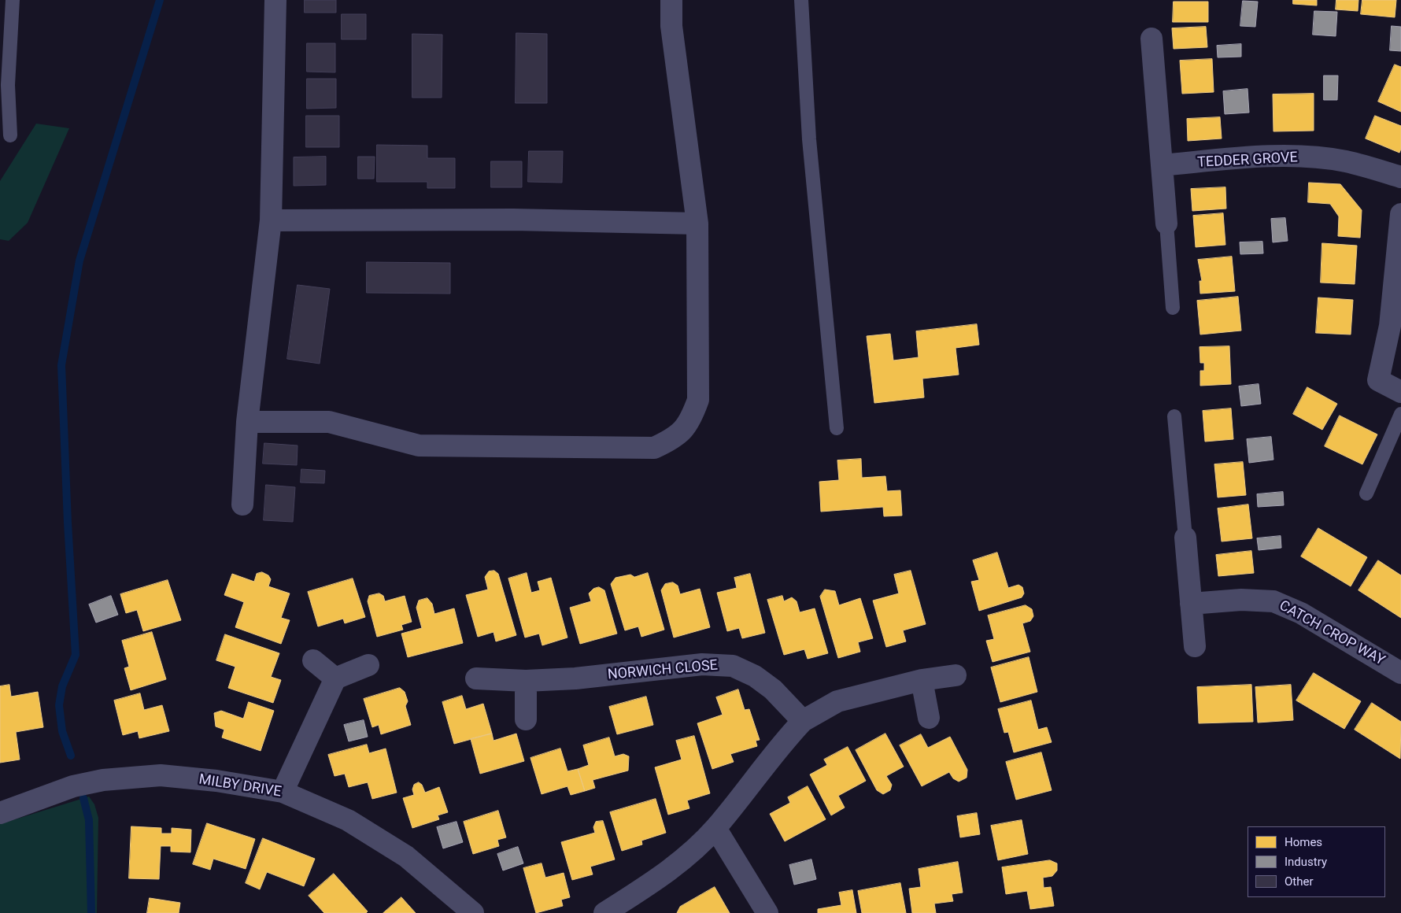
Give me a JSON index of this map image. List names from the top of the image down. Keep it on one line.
{"streets":{"street":["TEDDER GROVE","CATCH CROP WAY","NORWICH CLOSE","MILBY DRIVE"]},"legend":["Homes","Industry","Other"]}
